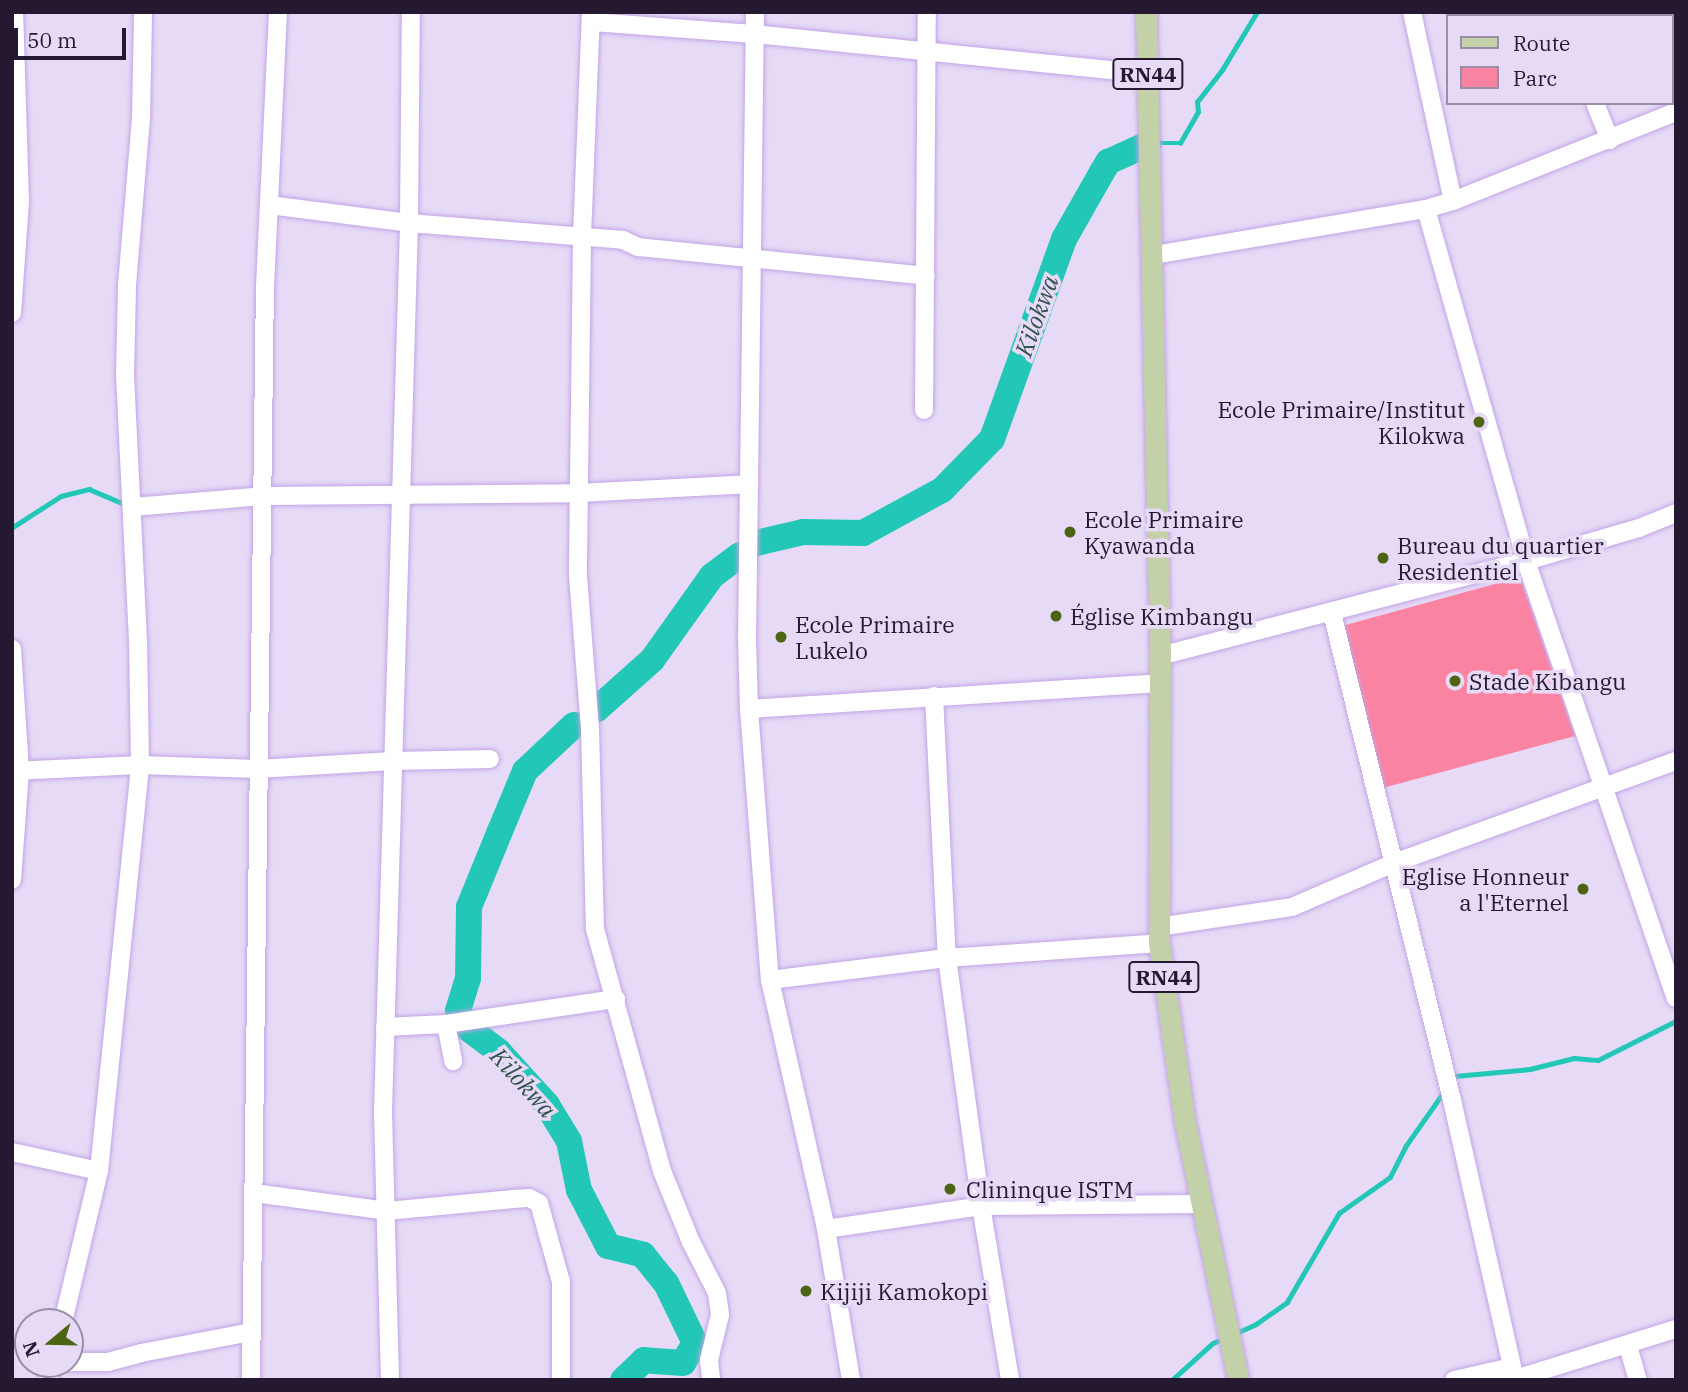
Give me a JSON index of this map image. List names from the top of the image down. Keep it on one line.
{"streets":{"main road":["RN44"]},"water":["Kilokwa"],"places":["Ecole Primaire/Institut Kilokwa","Ecole Primaire Kyawanda","Bureau du quartier Residentiel","Église Kimbangu","Ecole Primaire Lukelo","Stade Kibangu","Eglise Honneur a l'Eternel","Clininque ISTM","Kijiji Kamokopi"],"legend":["Route","Parc"],"scale_bar":"50 m","north":"left"}
